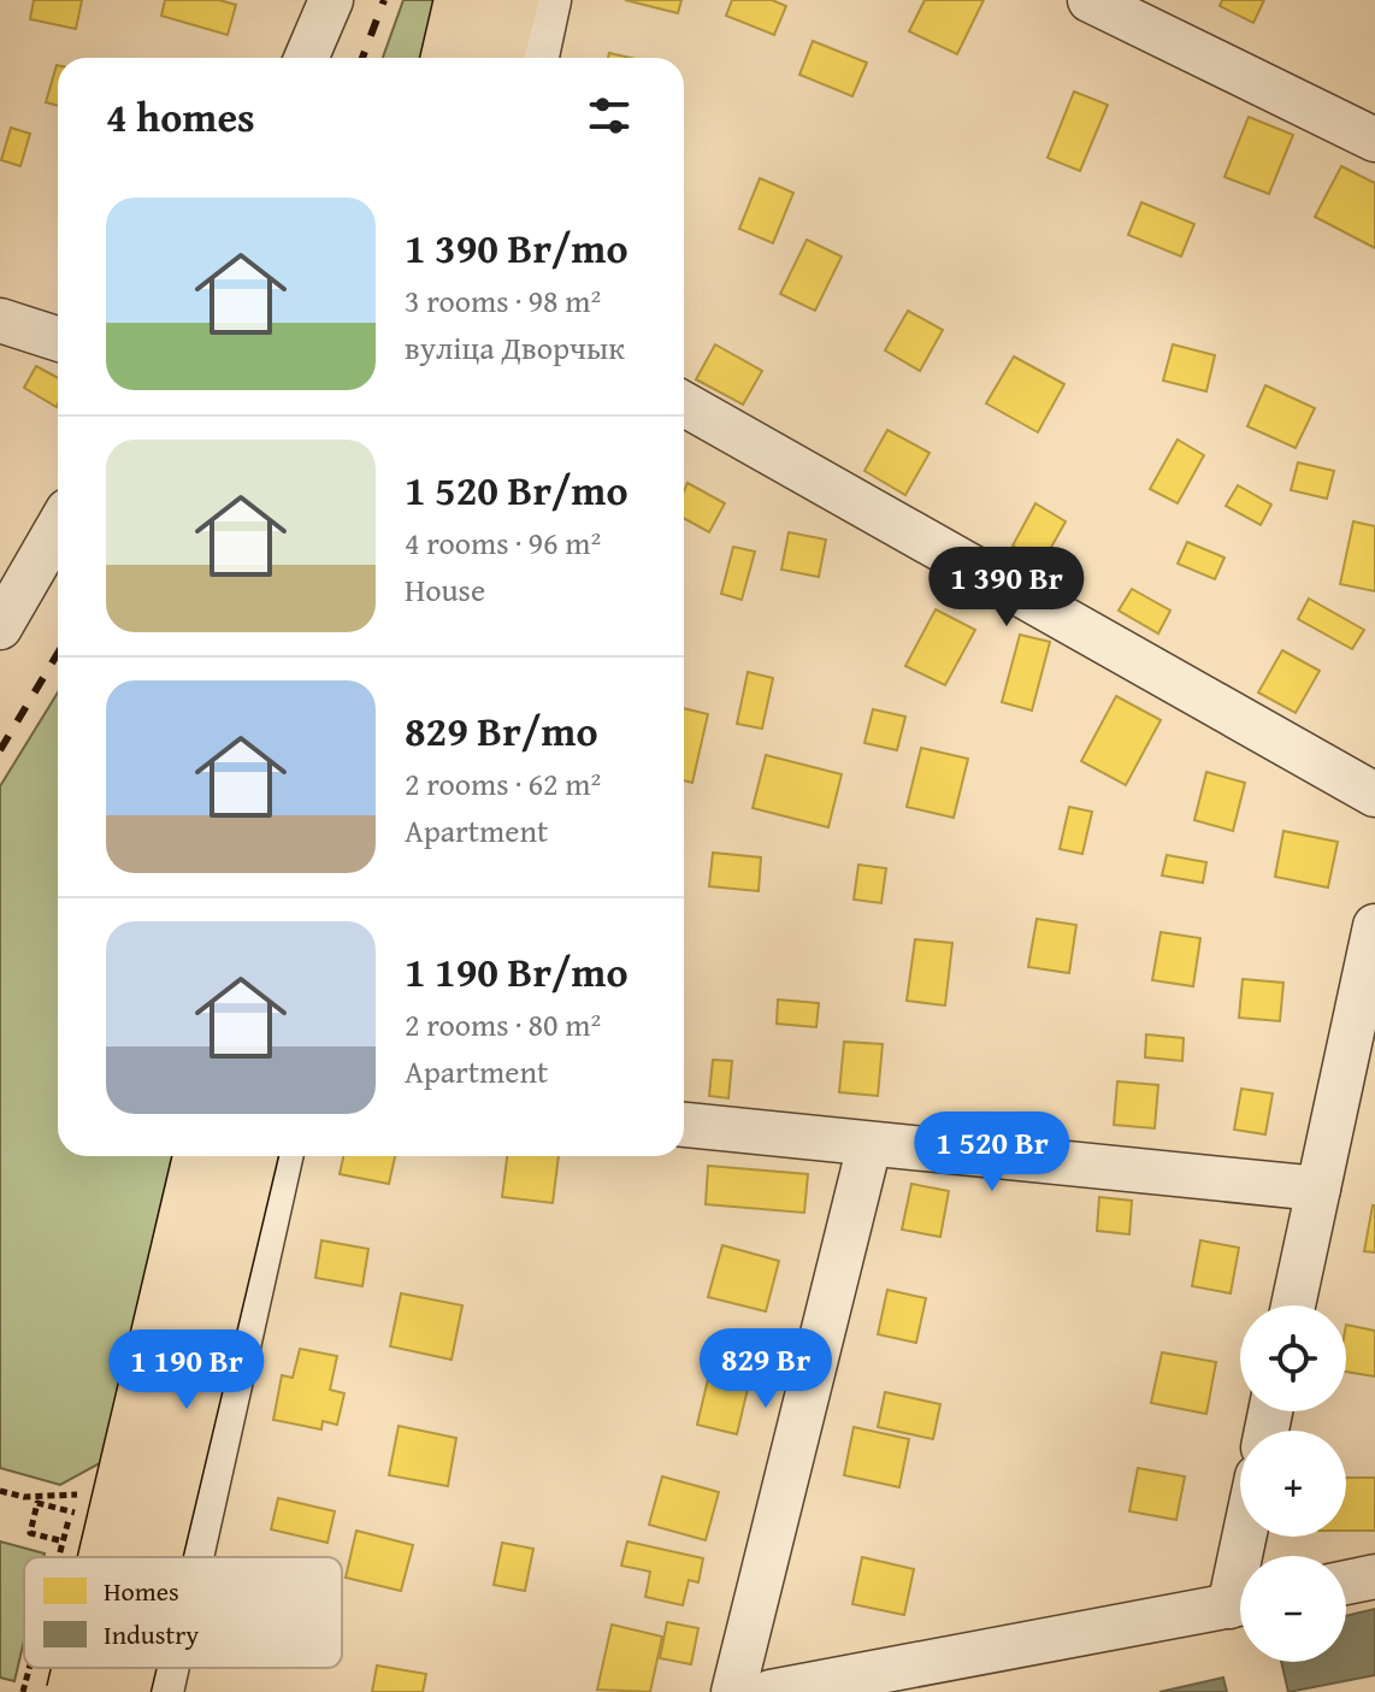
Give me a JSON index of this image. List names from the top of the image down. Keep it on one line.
{"legend":["Homes","Industry"],"page":{"heading":"4 homes","list":[{"name":"1 390 Br/mo","note":"3 rooms · 98 m² · вуліца Дворчык"},{"name":"1 520 Br/mo","note":"4 rooms · 96 m² · House"},{"name":"829 Br/mo","note":"2 rooms · 62 m² · Apartment"},{"name":"1 190 Br/mo","note":"2 rooms · 80 m² · Apartment"}],"price":["1 390 Br","1 520 Br","829 Br","1 190 Br"],"map_buttons":["+","−"]}}
